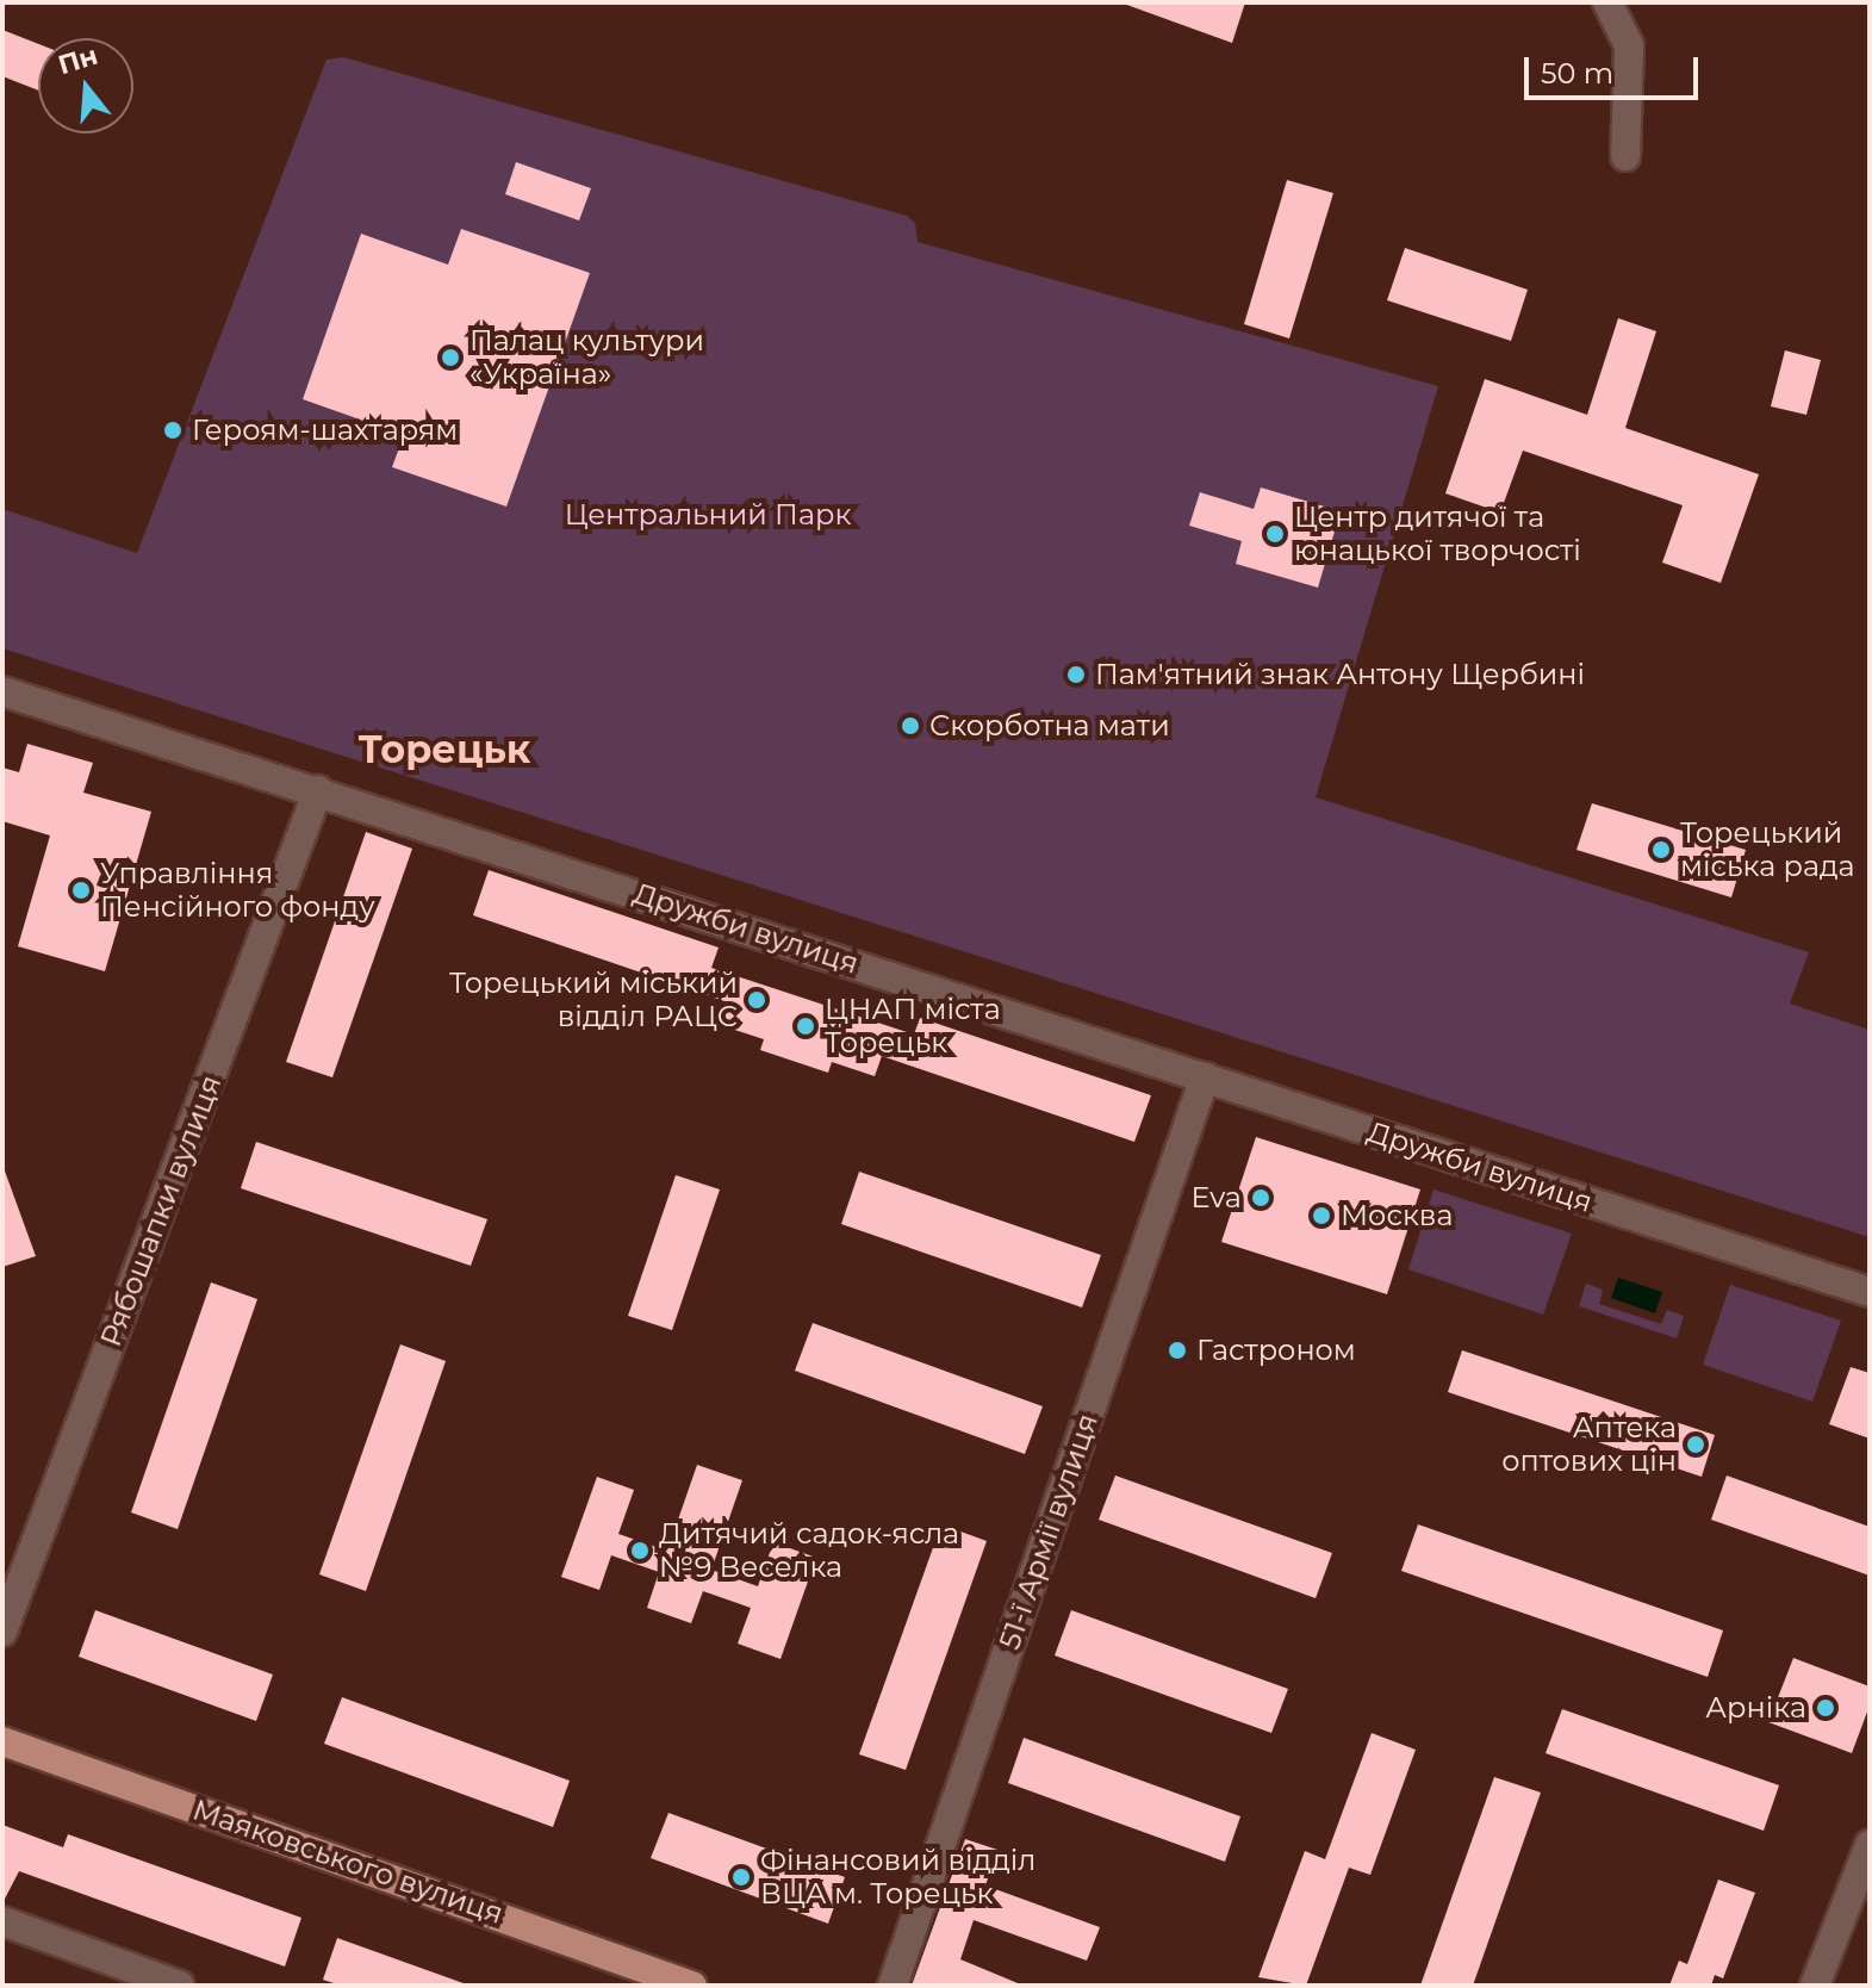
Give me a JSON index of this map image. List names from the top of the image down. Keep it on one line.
{"streets":{"main road":["Маяковського вулиця"],"street":["Дружби вулиця","Рябошапки вулиця","51-ї Армії вулиця"]},"crossings":[["Дружби вулиця","Рябошапки вулиця"],["Дружби вулиця","51-ї Армії вулиця"]],"districts":["Торецьк"],"parks":["Центральний Парк"],"places":["Палац культури «Україна»","Героям-шахтарям","Центр дитячої та юнацької творчості","Пам'ятний знак Антону Щербині","Скорботна мати","Торецький міська рада","Управління Пенсійного фонду","Торецький міський відділ РАЦС","ЦНАП міста Торецьк","Eva","Москва","Гастроном","Аптека оптових цін","Дитячий садок-ясла №9 Веселка","Арніка","Фінансовий відділ ВЦА м. Торецьк"],"scale_bar":"50 m","north":"top"}
